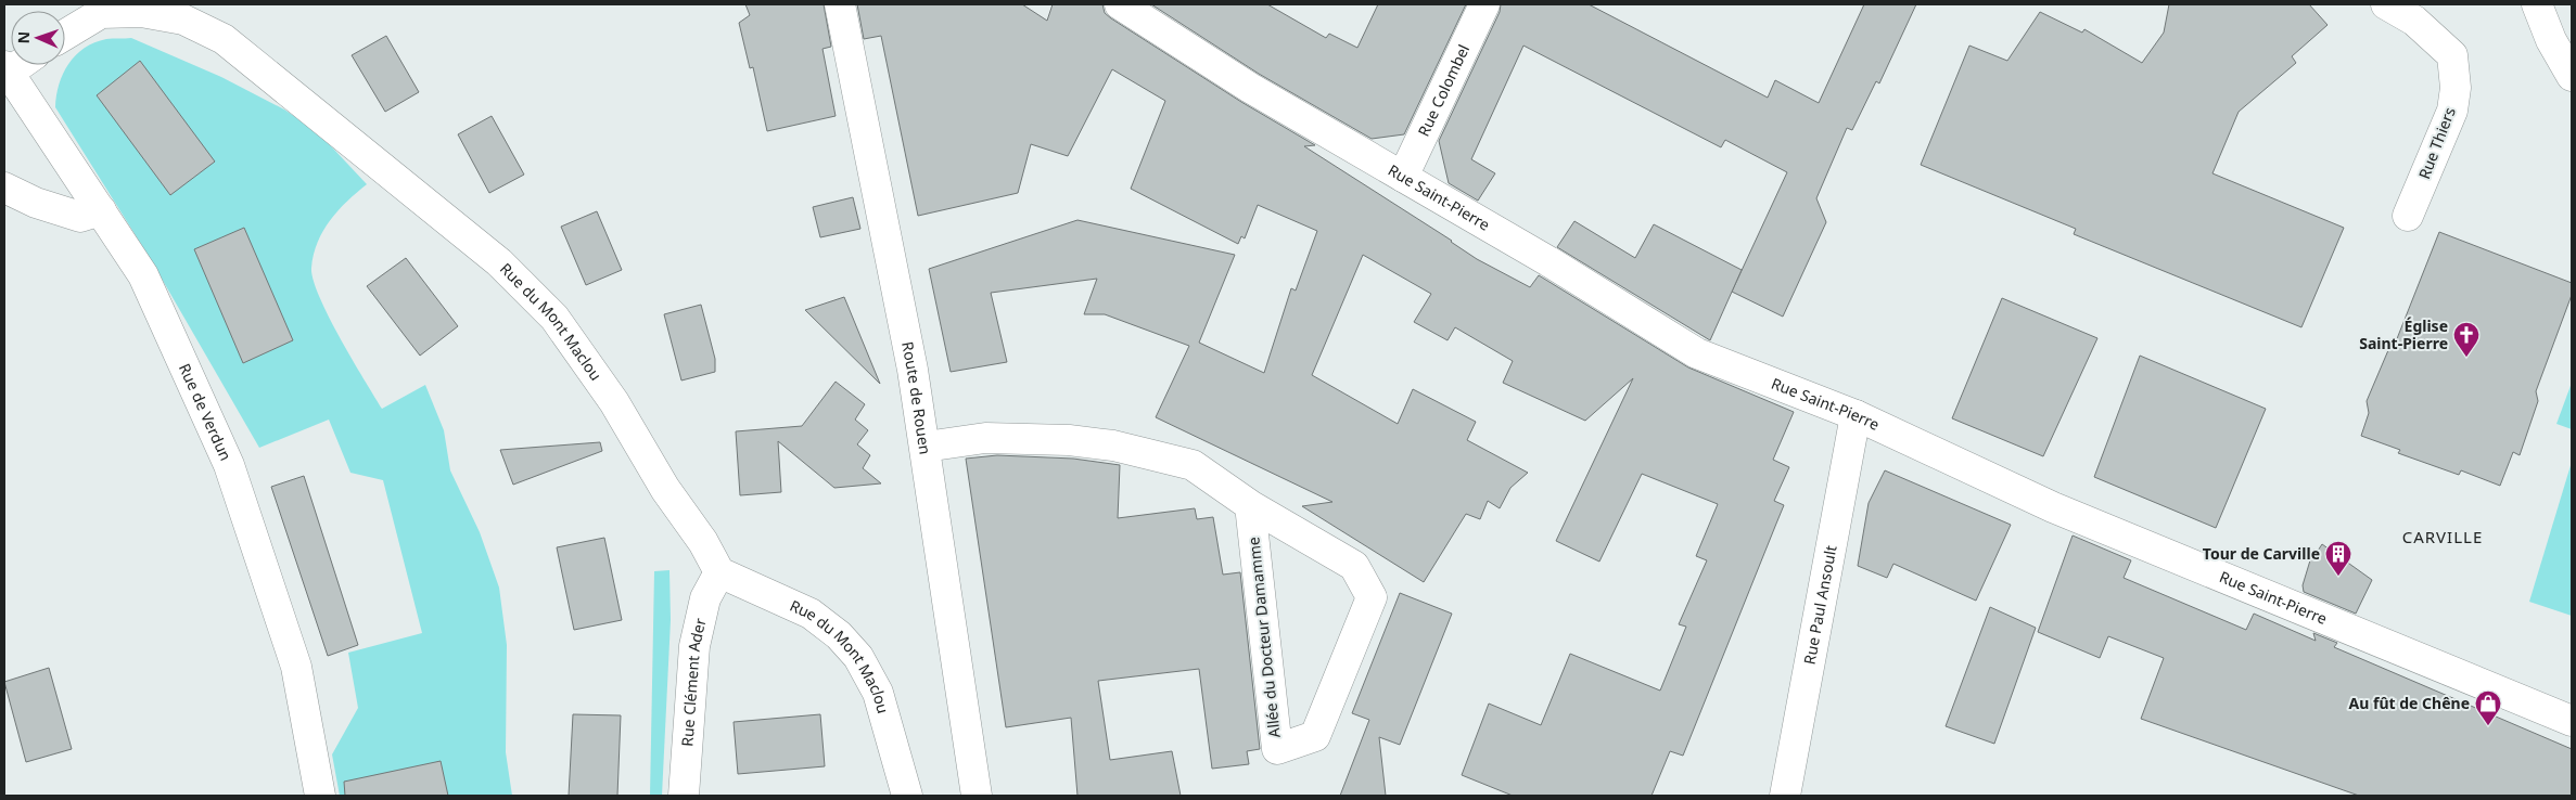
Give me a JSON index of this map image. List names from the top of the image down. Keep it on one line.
{"streets":{"street":["Rue Colombel","Rue Thiers","Rue Saint-Pierre","Rue du Mont Maclou","Route de Rouen","Rue de Verdun","Rue Paul Ansoult","Allée du Docteur Damamme","Rue Clément Ader"]},"crossings":[["Rue Colombel","Rue Saint-Pierre"],["Rue Saint-Pierre","Rue Paul Ansoult"],["Rue du Mont Maclou","Rue Clément Ader"],["Route de Rouen","Allée du Docteur Damamme"]],"districts":["CARVILLE"],"places":{"church":["Église Saint-Pierre"],"building":["Tour de Carville"],"shop":["Au fût de Chêne"]},"north":"left"}
